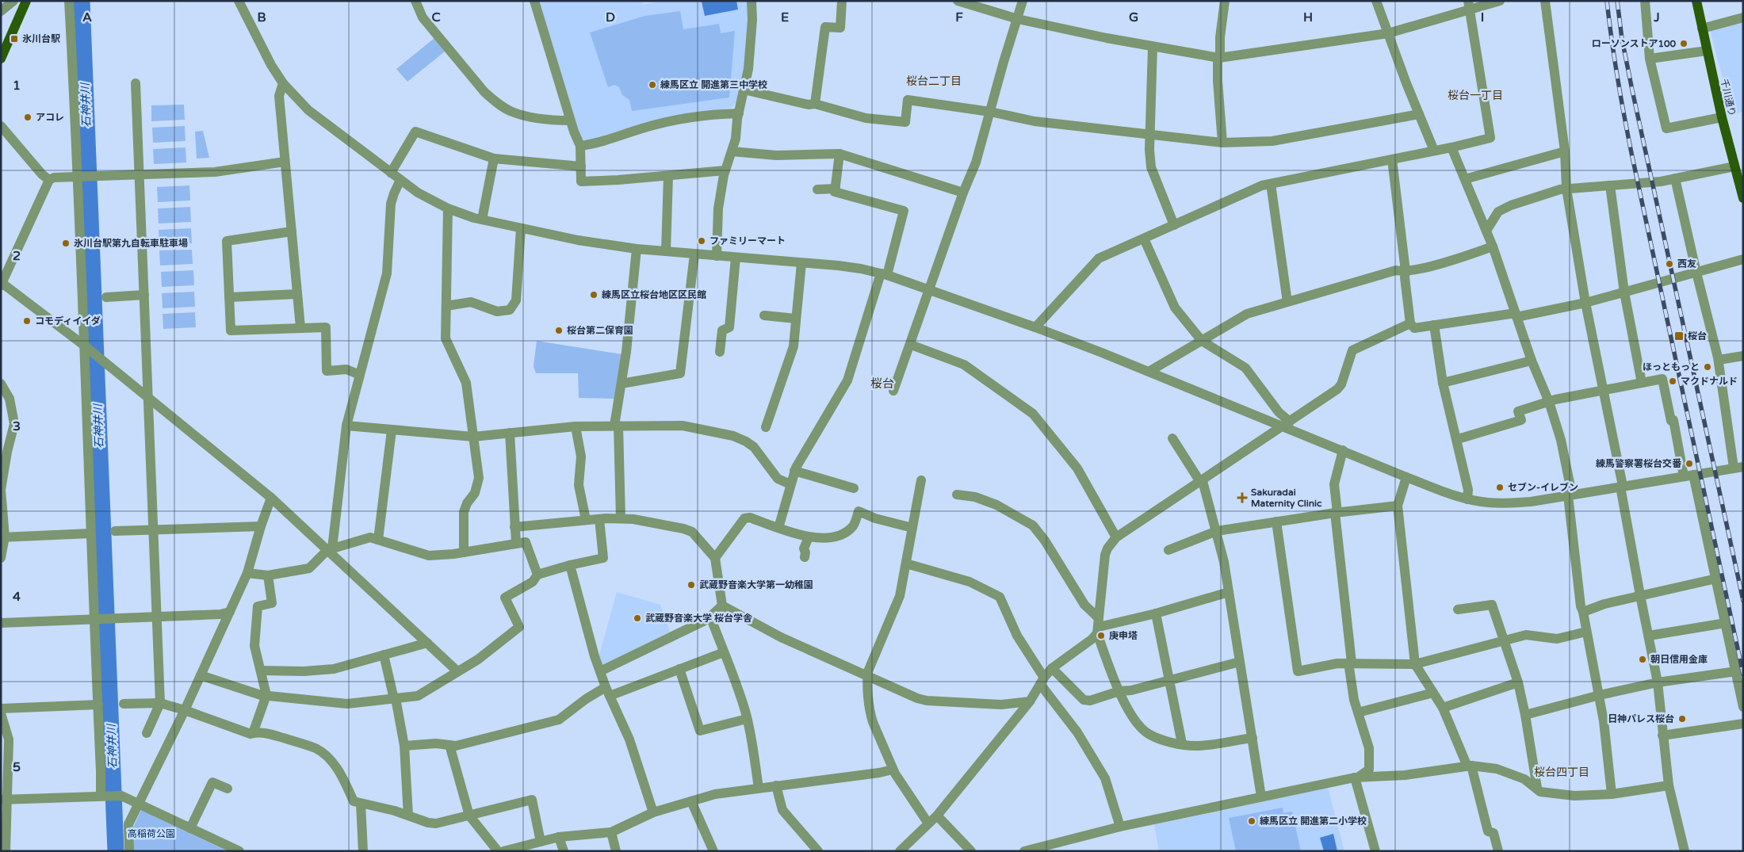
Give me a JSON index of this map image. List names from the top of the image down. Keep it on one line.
{"streets":{"main road":["千川通り"]},"districts":["桜台二丁目","桜台一丁目","桜台","桜台四丁目"],"water":["石神井川"],"parks":["高稲荷公園"],"places":{"transit":["氷川台駅","桜台"],"other":["ローソンストア100","練馬区立 開進第三中学校","アコレ","ファミリーマート","氷川台駅第九自転車駐車場","西友","練馬区立桜台地区区民館","コモディイイダ","桜台第二保育園","ほっともっと","マクドナルド","練馬警察署桜台交番","セブン-イレブン","武蔵野音楽大学第一幼稚園","武蔵野音楽大学 桜台学舎","庚申塔","朝日信用金庫","日神パレス桜台","練馬区立 開進第二小学校"],"health":["Sakuradai Maternity Clinic"]},"grid":{"columns":["A","B","C","D","E","F","G","H","I","J"],"rows":["1","2","3","4","5"]}}
